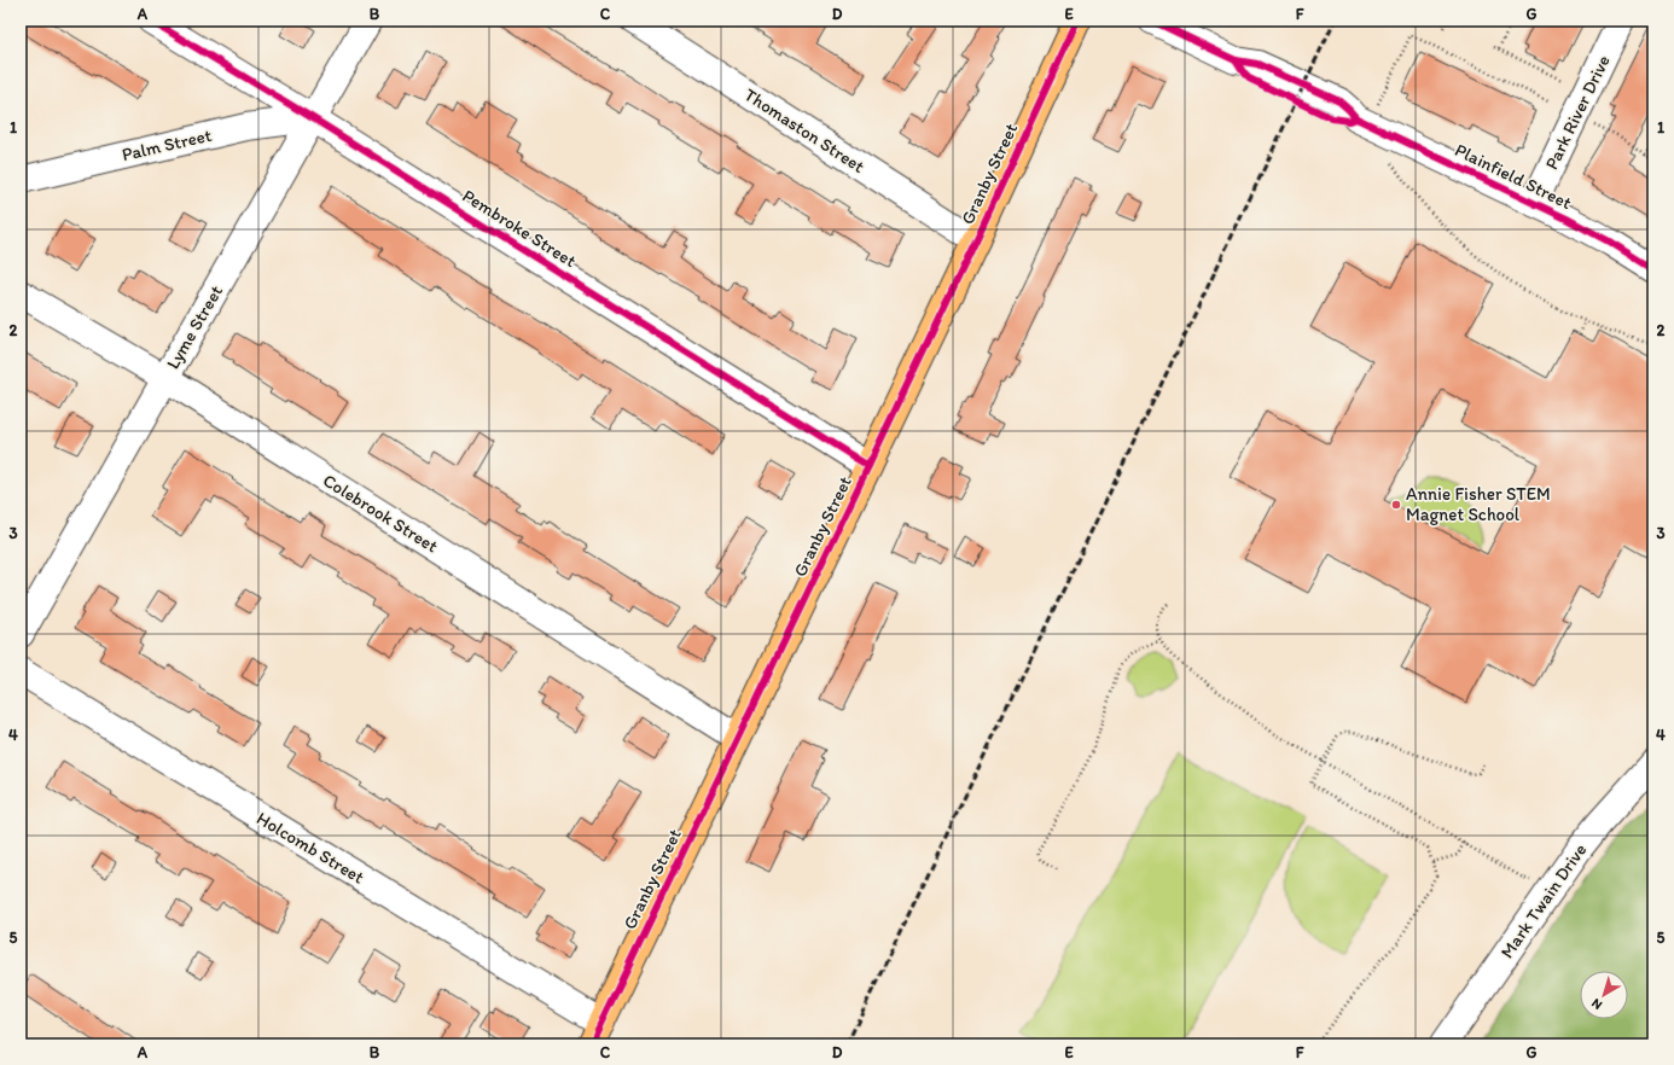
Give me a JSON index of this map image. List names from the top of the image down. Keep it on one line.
{"streets":{"main road":["Granby Street"],"street":["Park River Drive","Thomaston Street","Palm Street","Plainfield Street","Pembroke Street","Lyme Street","Colebrook Street","Holcomb Street","Mark Twain Drive"]},"crossings":[["Park River Drive","Plainfield Street"],["Thomaston Street","Granby Street"],["Palm Street","Pembroke Street"],["Palm Street","Lyme Street"],["Granby Street","Pembroke Street"],["Granby Street","Colebrook Street"],["Granby Street","Holcomb Street"],["Pembroke Street","Lyme Street"],["Lyme Street","Colebrook Street"]],"places":["Annie Fisher STEM Magnet School"],"north":"bottom left","grid":{"columns":["A","B","C","D","E","F","G"],"rows":["1","2","3","4","5"]}}
